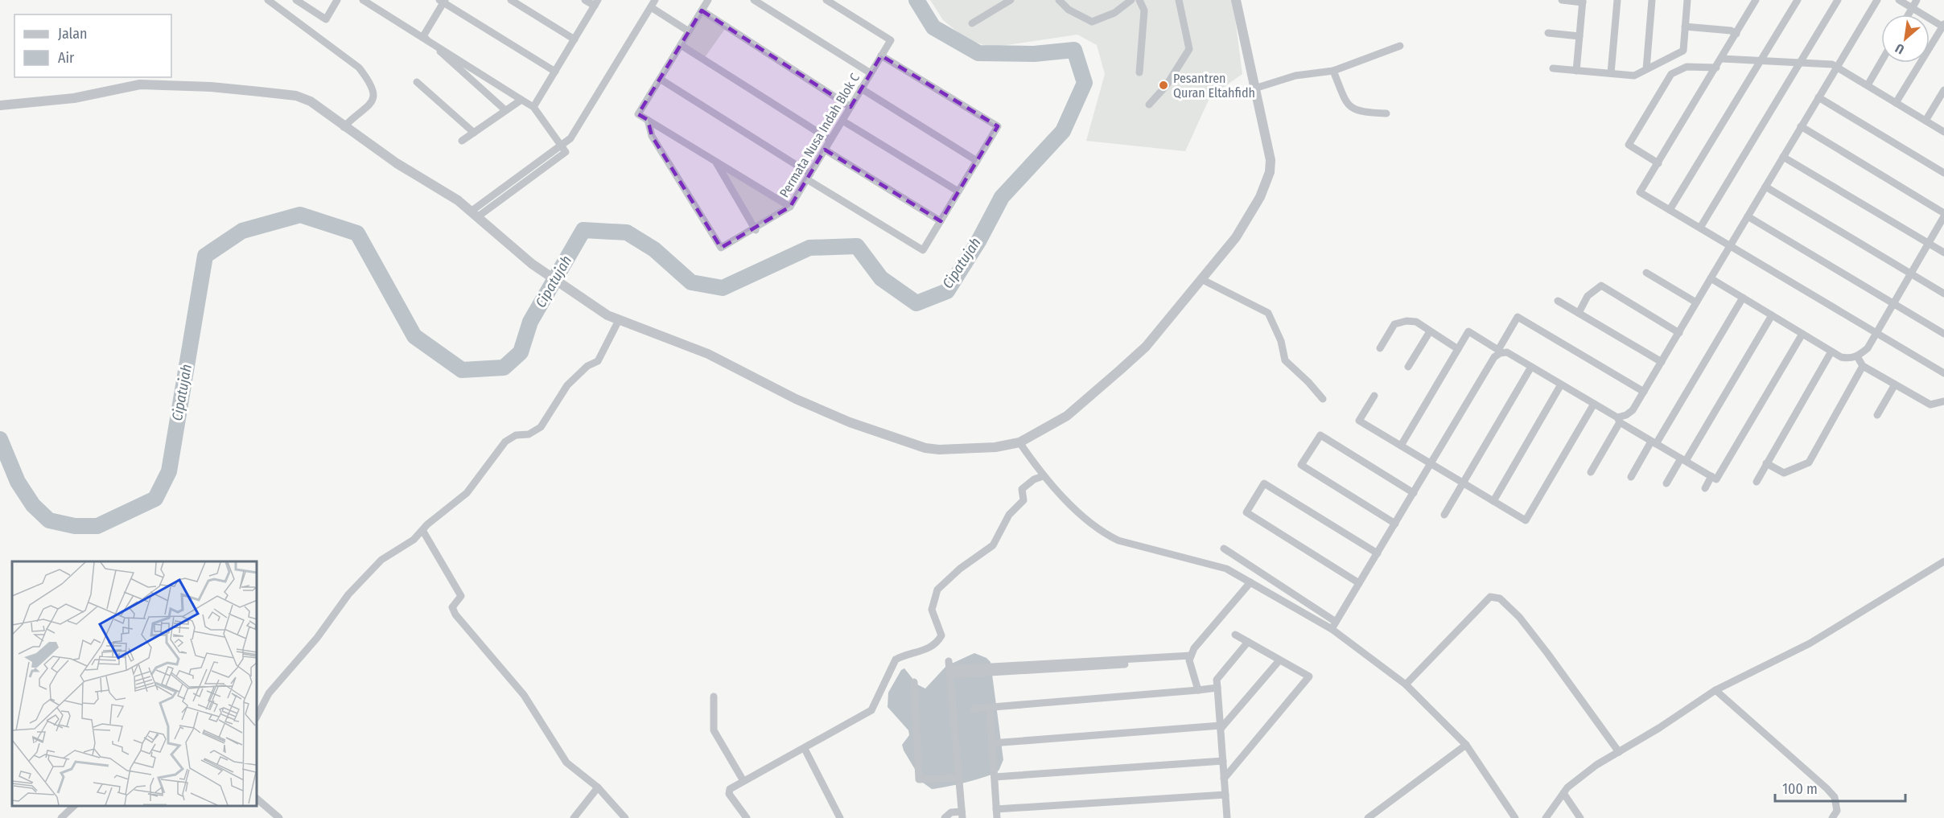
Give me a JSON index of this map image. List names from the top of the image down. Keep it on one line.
{"streets":{"street":["Permata Nusa Indah Blok C"]},"water":["Cipatujah"],"places":["Pesantren Quran Eltahfidh"],"legend":["Jalan","Air"],"scale_bar":"100 m","north":"bottom left"}
